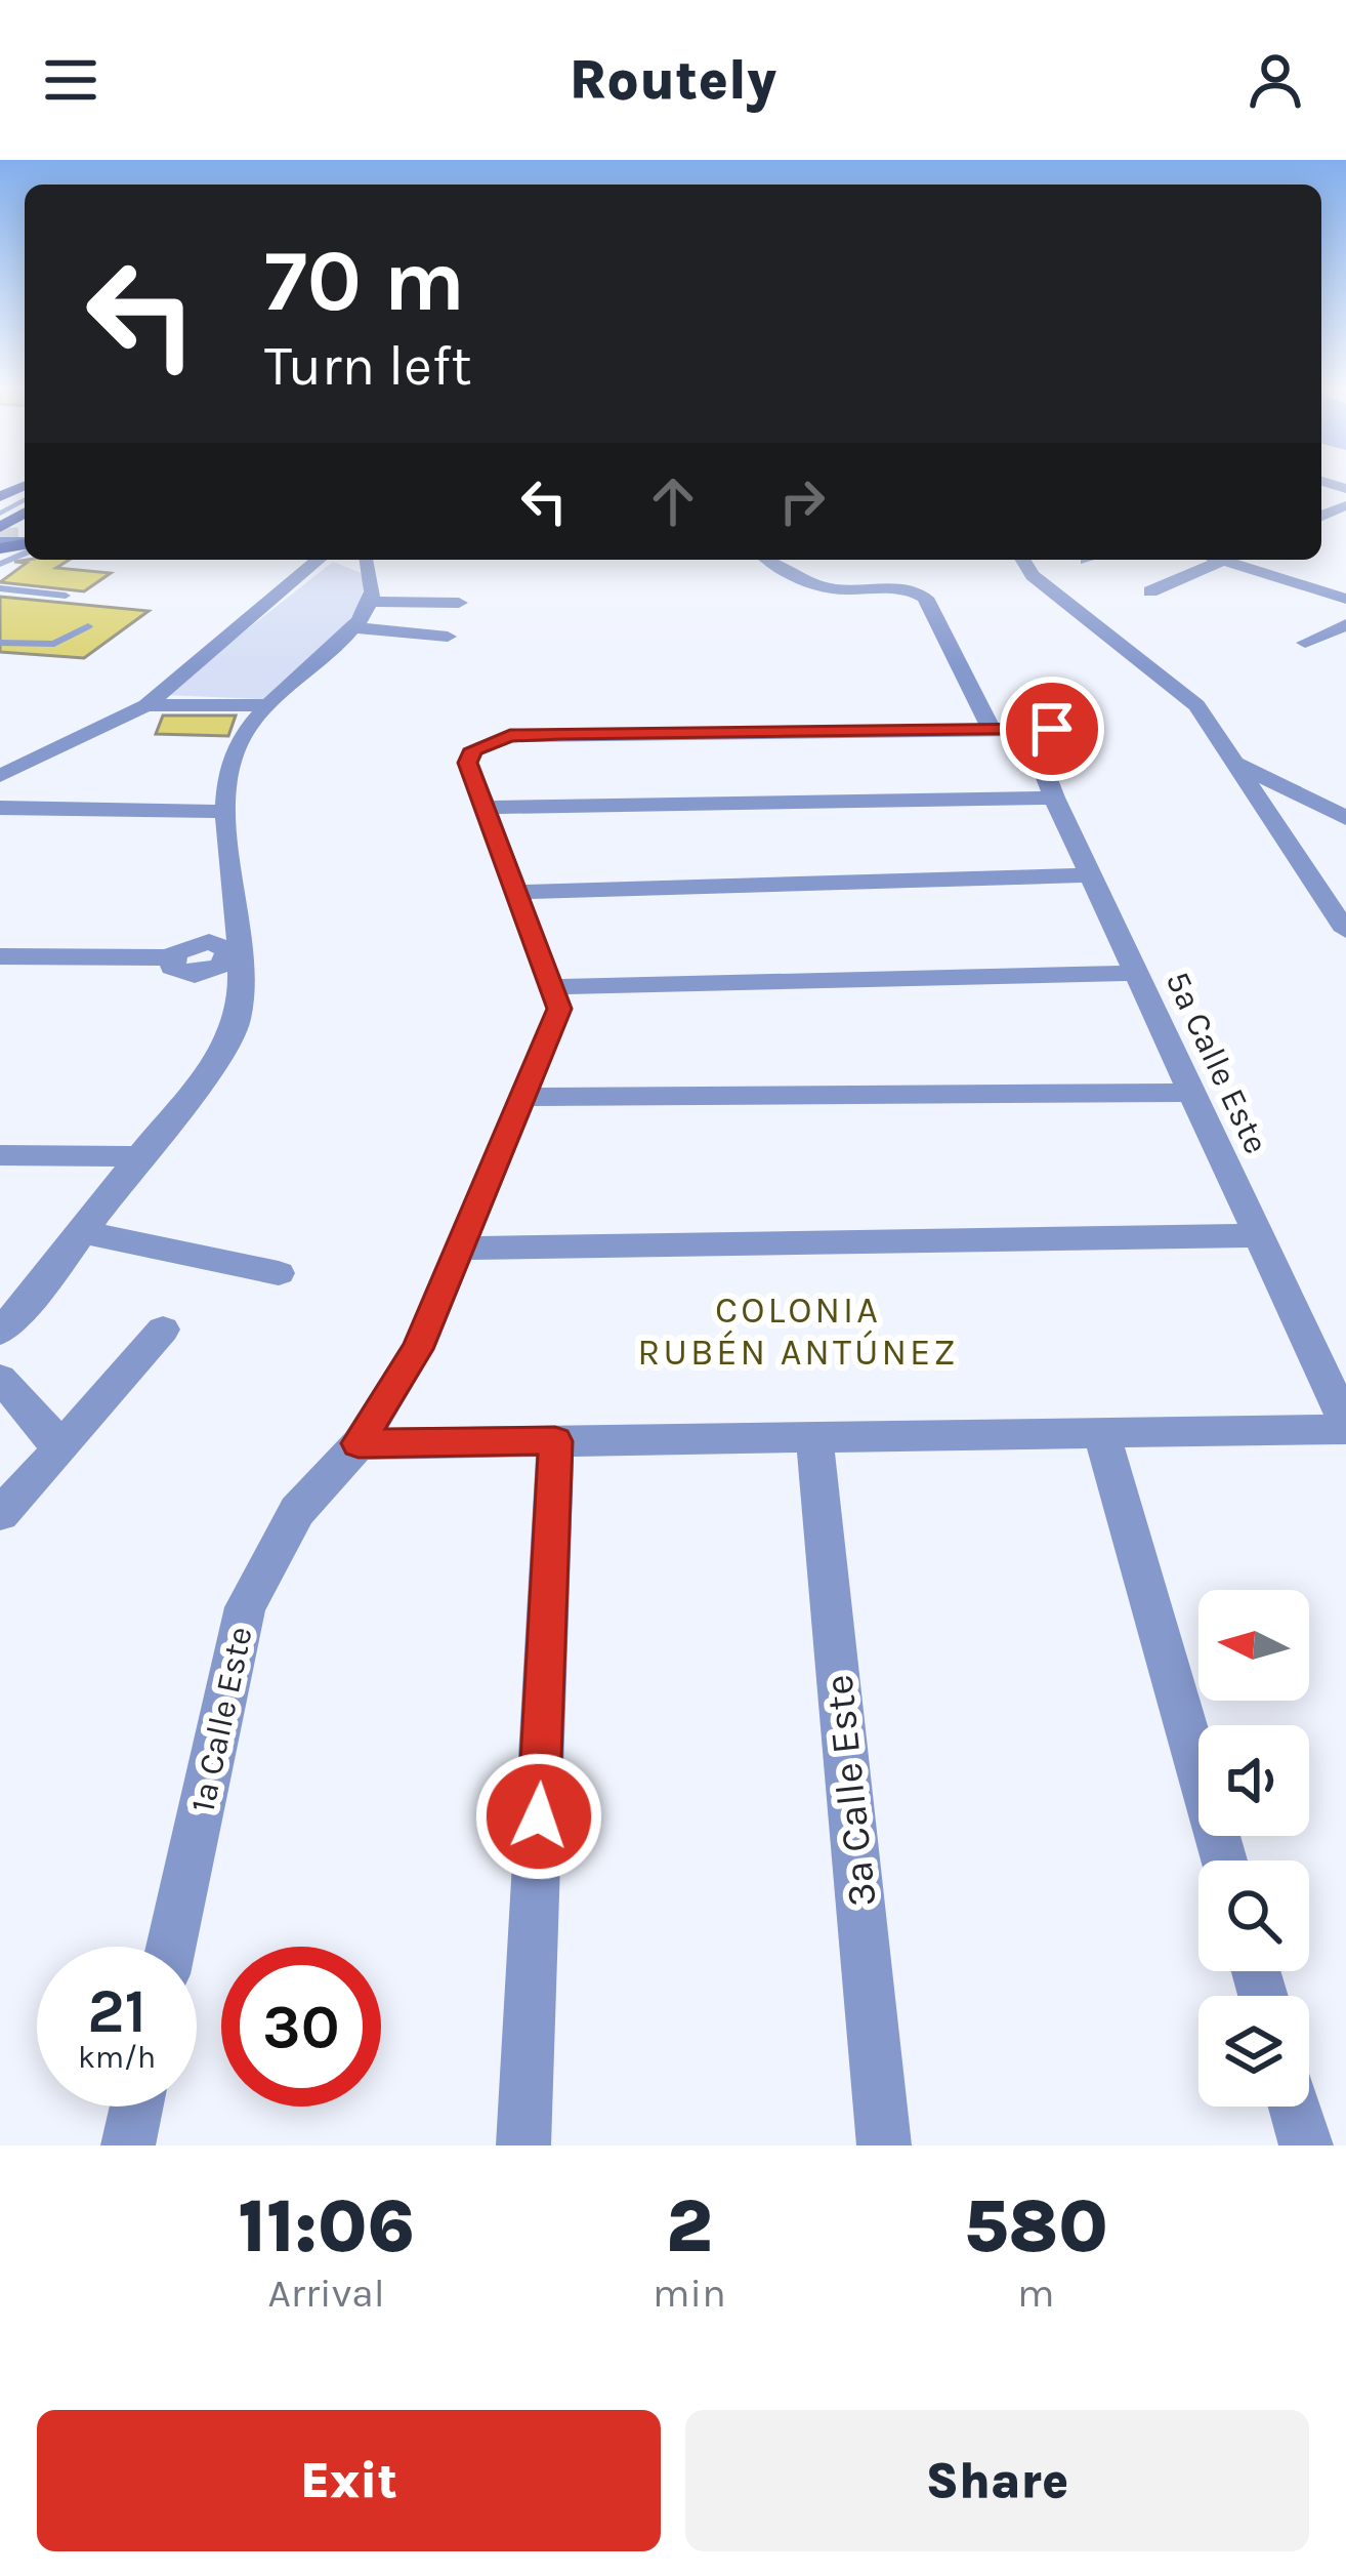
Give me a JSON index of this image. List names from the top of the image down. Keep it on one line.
{"streets":{"street":["5a Calle Este","1a Calle Este","3a Calle Este"]},"districts":["COLONIA RUBÉN ANTÚNEZ"],"north":"left","page":{"header":"Routely","turn":["70 m","Turn left"],"speed":"21 km/h","limit":"30","eta":["11:06","Arrival","2","min","580","m"],"buttons":["Exit","Share"]}}
